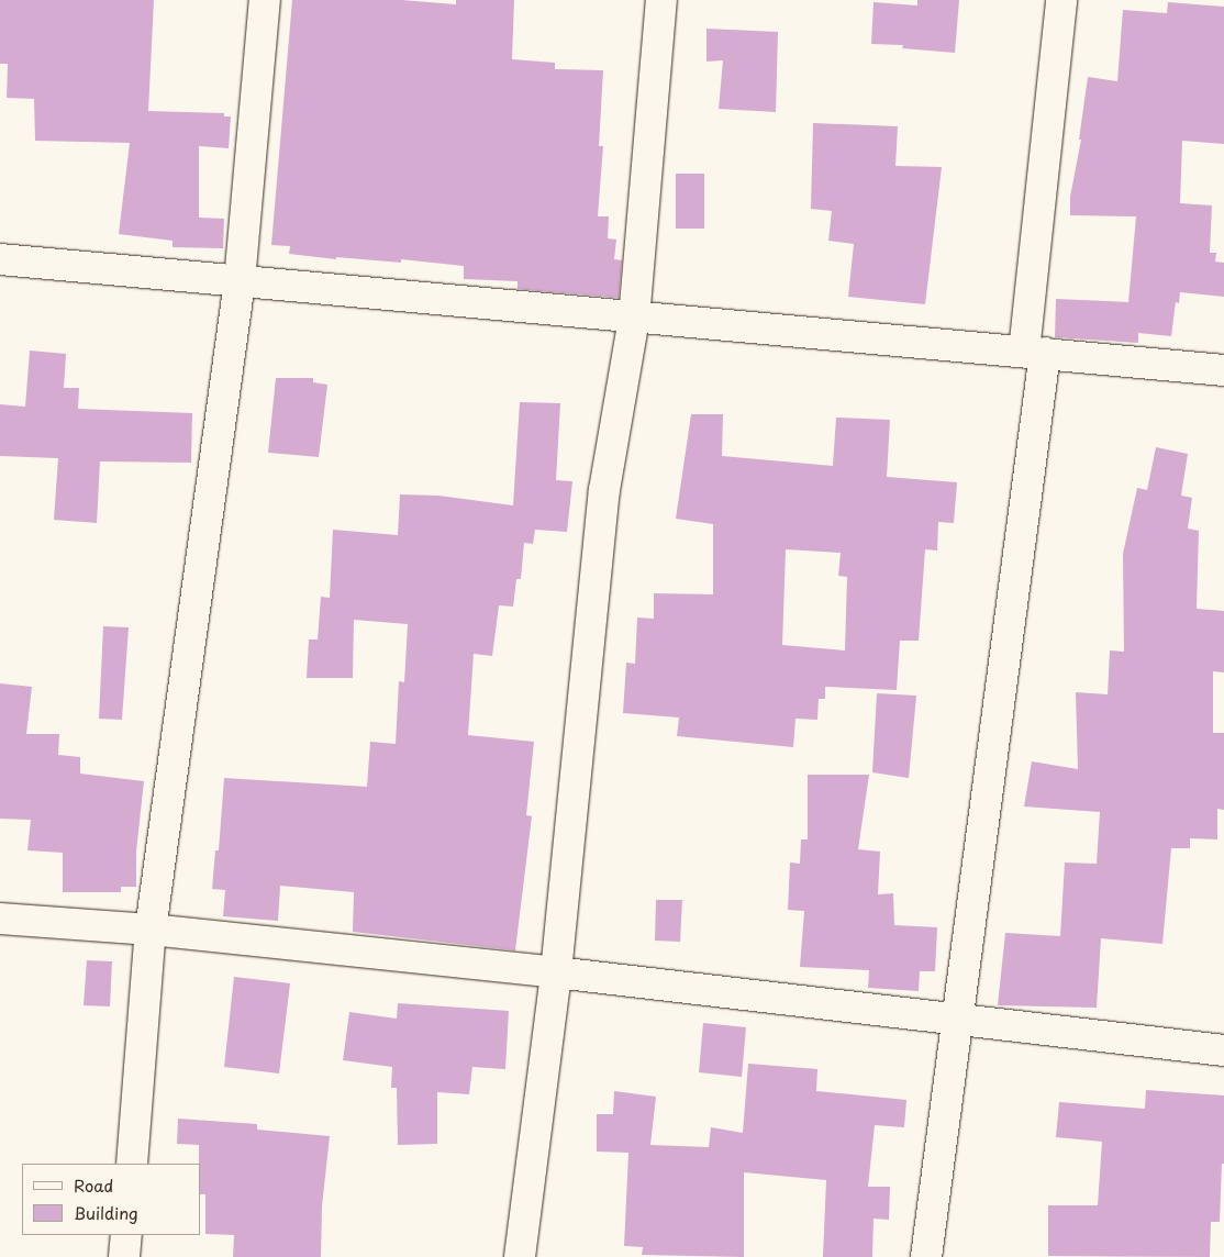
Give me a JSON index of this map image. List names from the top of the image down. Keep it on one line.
{"legend":["Road","Building"]}
